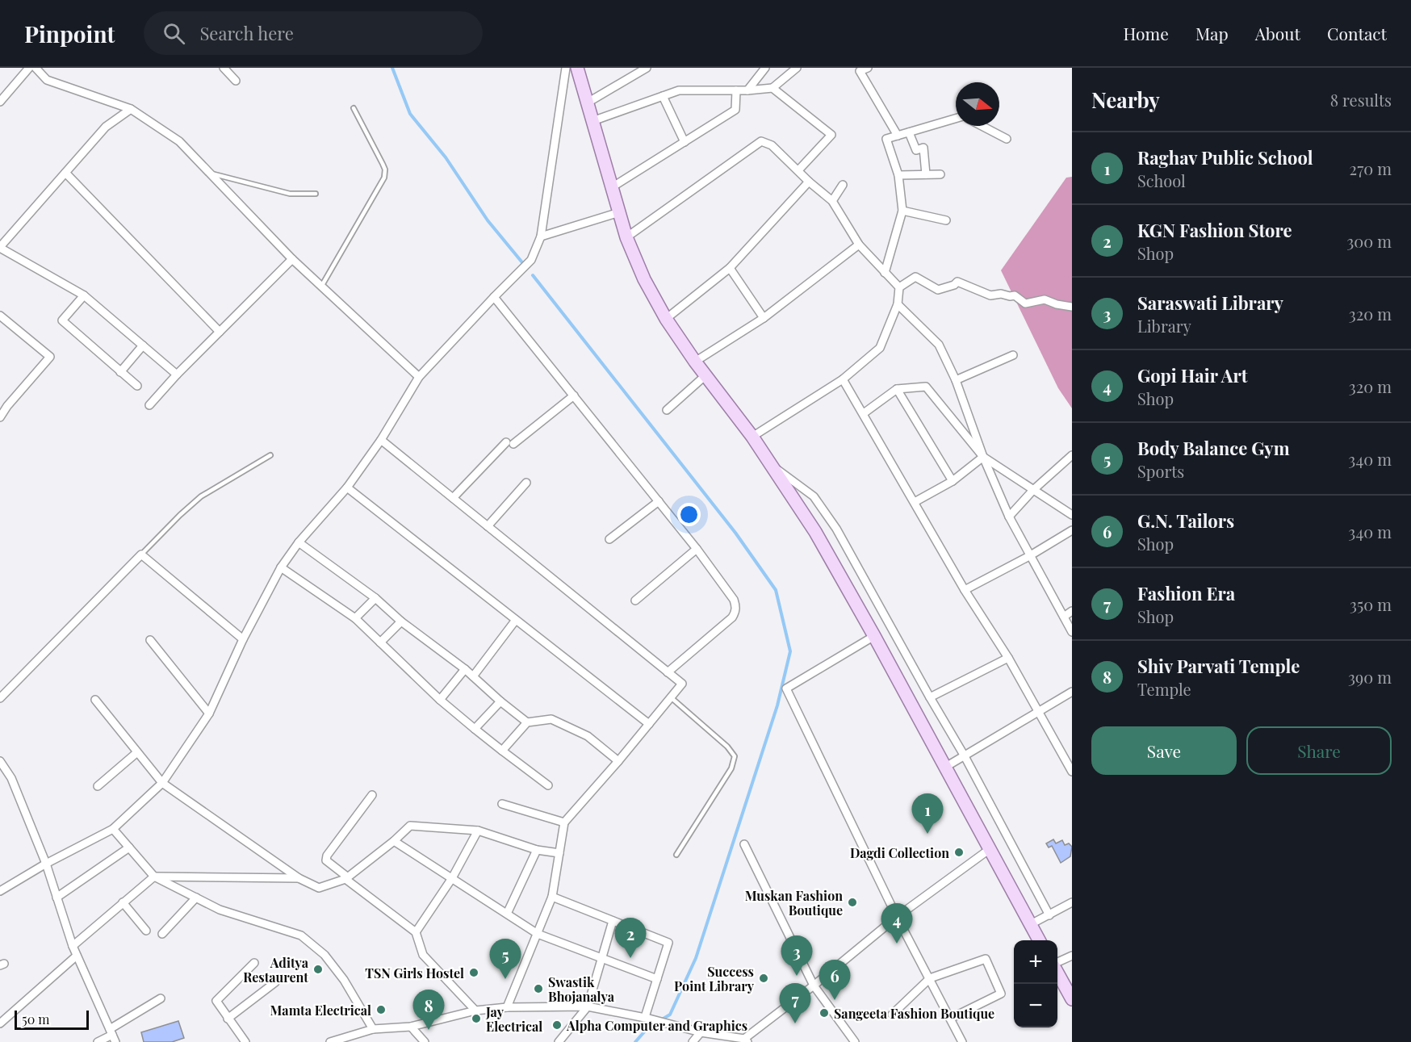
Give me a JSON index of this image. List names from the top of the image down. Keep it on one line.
{"places":["Dagdi Collection","Muskan Fashion Boutique","Aditya Restaurent","TSN Girls Hostel","Success Point Library","Swastik Bhojanalya","Mamta Electrical","Sangeeta Fashion Boutique","Jay Electrical","Alpha Computer and Graphics"],"scale_bar":"50 m","north":"right","page":{"header":"Pinpoint","search":"Search here","nav":["Home","Map","About","Contact"],"heading":["Nearby","8 results"],"list":[{"mark":"1","name":"Raghav Public School","note":"School","value":"270 m"},{"mark":"2","name":"KGN Fashion Store","note":"Shop","value":"300 m"},{"mark":"3","name":"Saraswati Library","note":"Library","value":"320 m"},{"mark":"4","name":"Gopi Hair Art","note":"Shop","value":"320 m"},{"mark":"5","name":"Body Balance Gym","note":"Sports","value":"340 m"},{"mark":"6","name":"G.N. Tailors","note":"Shop","value":"340 m"},{"mark":"7","name":"Fashion Era","note":"Shop","value":"350 m"},{"mark":"8","name":"Shiv Parvati Temple","note":"Temple","value":"390 m"}],"buttons":["Save","Share"],"pins":["1","4","2","3","5","6","7","8"],"map_buttons":["+","−"],"scale":"50 m"}}
